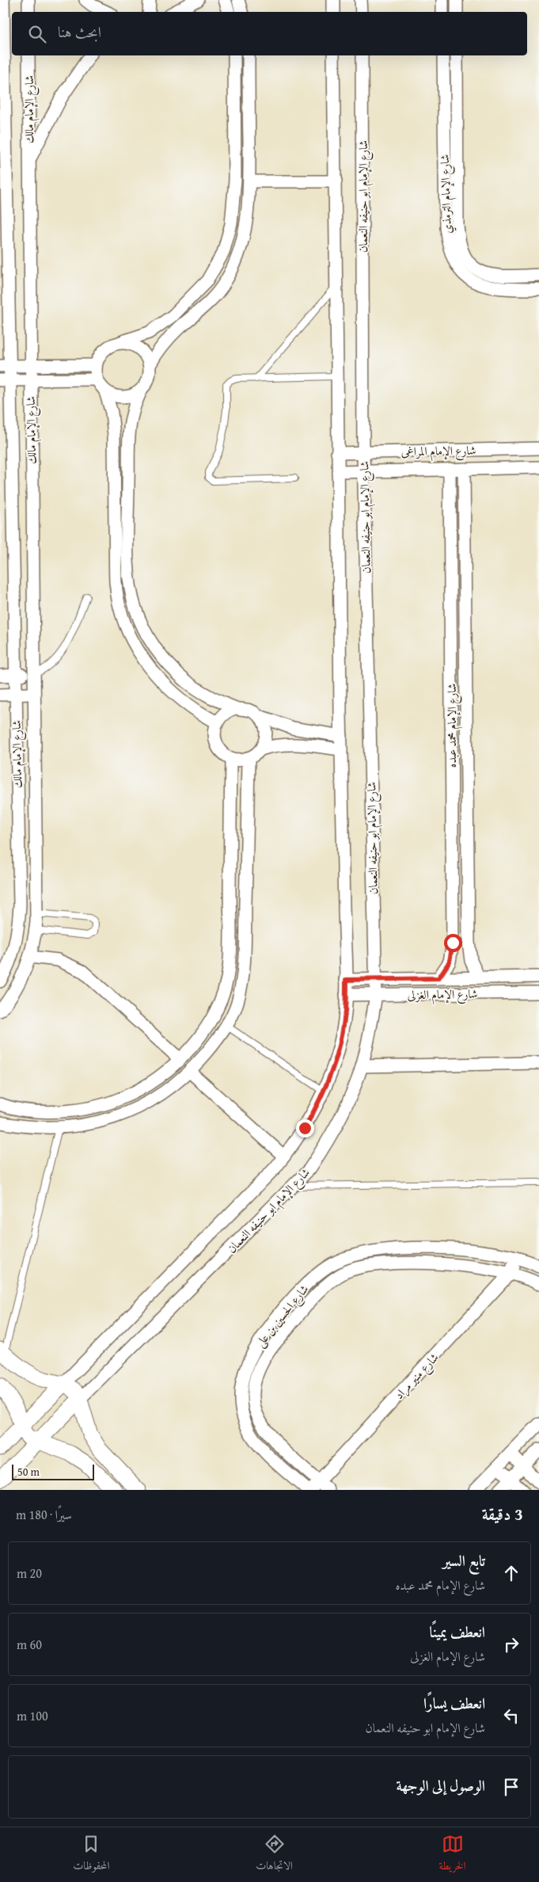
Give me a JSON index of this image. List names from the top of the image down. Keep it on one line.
{"streets":{"street":["شارع الإمام مالك","شارع الإمام الترمذي","شارع الإمام ابو حنيفه النعمان","شارع الإمام المراغى","شارع الإمام محمد عبده","شارع الإمام الغزلى","شارع الحسين بن على","شارع منير مراد"]},"crossings":[["شارع الإمام ابو حنيفه النعمان","شارع الإمام المراغى"],["شارع الإمام ابو حنيفه النعمان","شارع الإمام الغزلى"],["شارع الإمام المراغى","شارع الإمام محمد عبده"],["شارع الإمام محمد عبده","شارع الإمام الغزلى"],["شارع الحسين بن على","شارع منير مراد"]],"scale_bar":"50 m","page":{"search":"ابحث هنا","scale":"50 m","heading":["3 دقيقة","سيرًا · 180 m"],"list":[["تابع السير","شارع الإمام محمد عبده","20 m"],["انعطف يمينًا","شارع الإمام الغزلى","60 m"],["انعطف يسارًا","شارع الإمام ابو حنيفه النعمان","100 m"],"الوصول إلى الوجهة"],"nav":["الخريطة","الاتجاهات","المحفوظات"]}}
